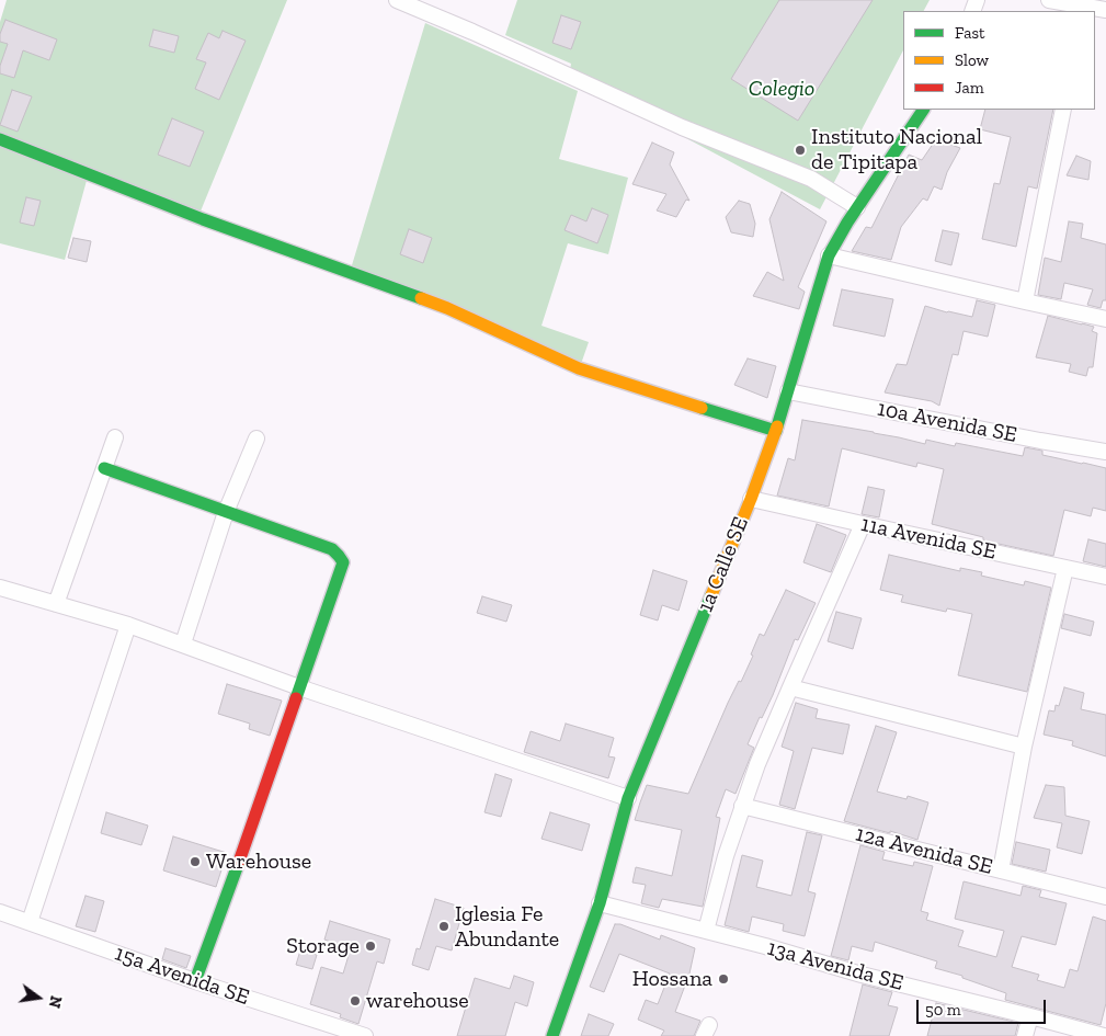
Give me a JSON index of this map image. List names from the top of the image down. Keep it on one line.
{"streets":{"street":["10a Avenida SE","11a Avenida SE","1a Calle SE","12a Avenida SE","13a Avenida SE","15a Avenida SE"]},"crossings":[["10a Avenida SE","1a Calle SE"],["11a Avenida SE","1a Calle SE"],["1a Calle SE","13a Avenida SE"]],"parks":["Colegio"],"places":["Instituto Nacional de Tipitapa","Warehouse","Iglesia Fe Abundante","Storage","Hossana","warehouse"],"legend":["Fast","Slow","Jam"],"scale_bar":"50 m","north":"right"}
